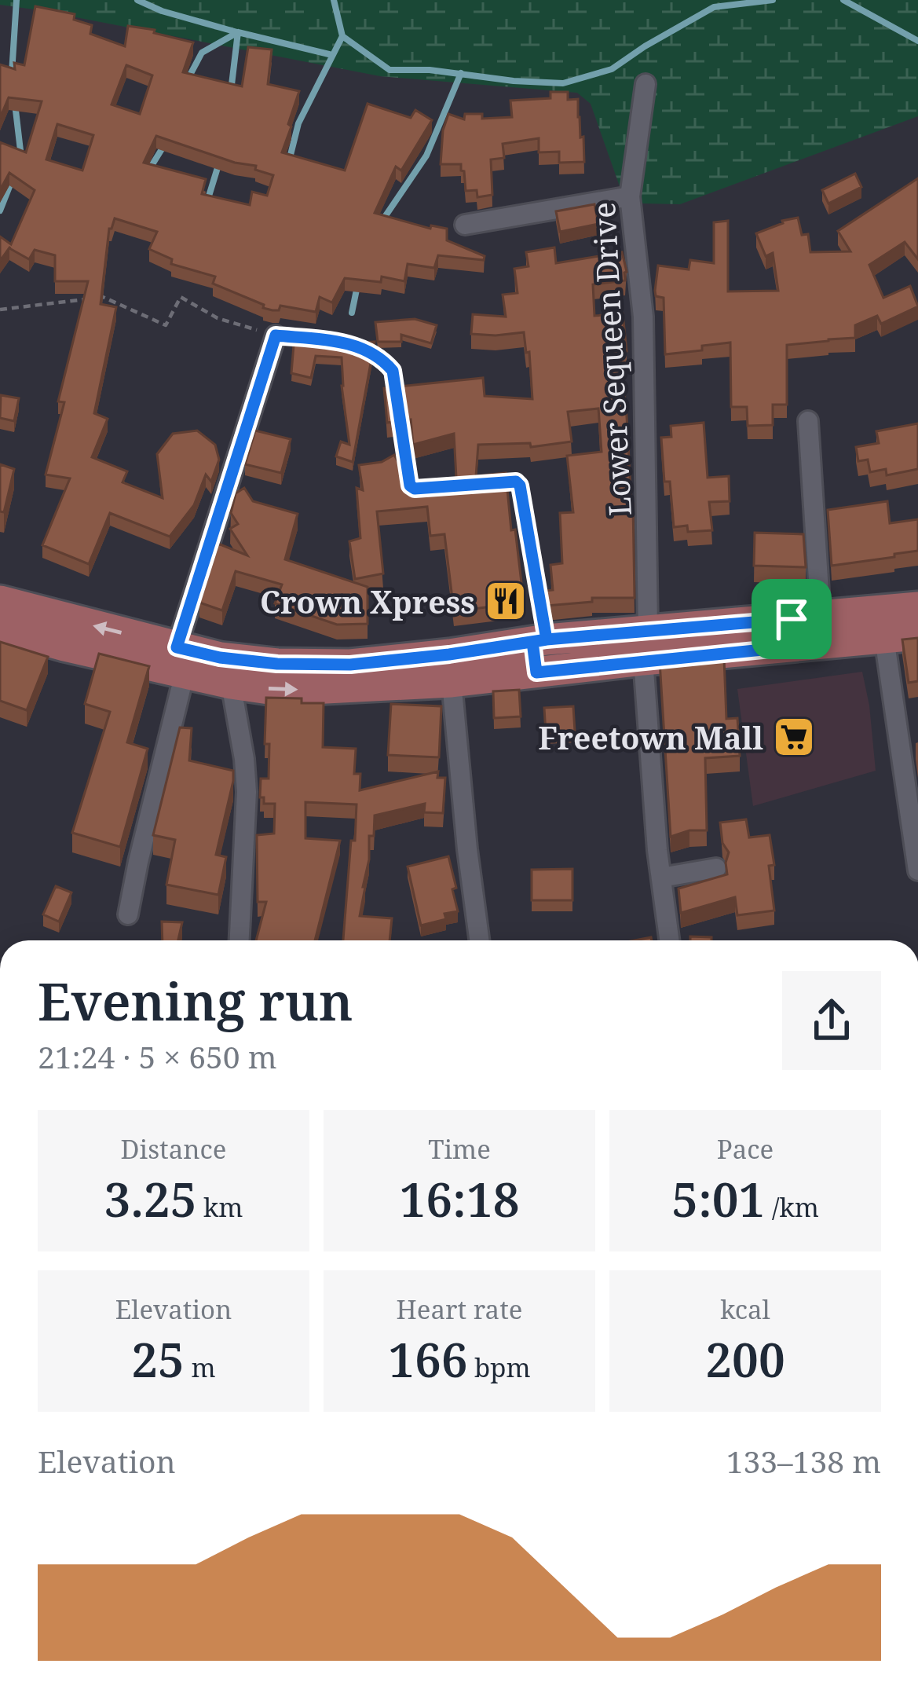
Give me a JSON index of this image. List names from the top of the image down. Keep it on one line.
{"streets":{"street":["Lower Sequeen Drive"]},"places":{"restaurant":["Crown Xpress"],"supermarket":["Freetown Mall"]},"page":{"heading":["Evening run","21:24 · 5 × 650 m"],"stats":[["Distance","3.25 km"],["Time","16:18"],["Pace","5:01 /km"],["Elevation","25 m"],["Heart rate","166 bpm"],["kcal","200"]],"chart":["Elevation","133–138 m"]}}
